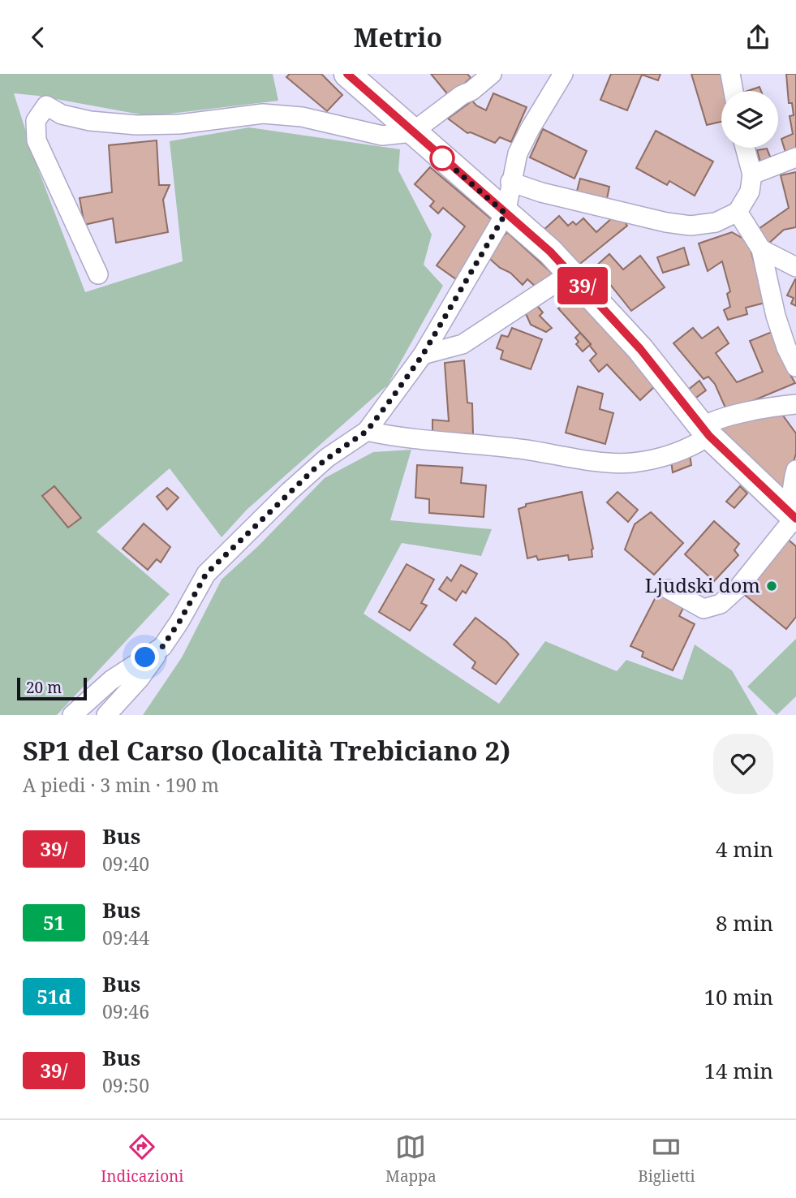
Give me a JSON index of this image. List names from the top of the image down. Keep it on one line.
{"places":["Ljudski dom"],"lines":["bus line 39/"],"scale_bar":"20 m","page":{"header":"Metrio","on_map":"39/","scale":"20 m","heading":["SP1 del Carso (località Trebiciano 2)","A piedi · 3 min · 190 m"],"list":[{"mark":"39/","name":"Bus","note":"09:40","value":"4 min"},{"mark":"51","name":"Bus","note":"09:44","value":"8 min"},{"mark":"51d","name":"Bus","note":"09:46","value":"10 min"},{"mark":"39/","name":"Bus","note":"09:50","value":"14 min"}],"tabs":["Indicazioni","Mappa","Biglietti"]}}
